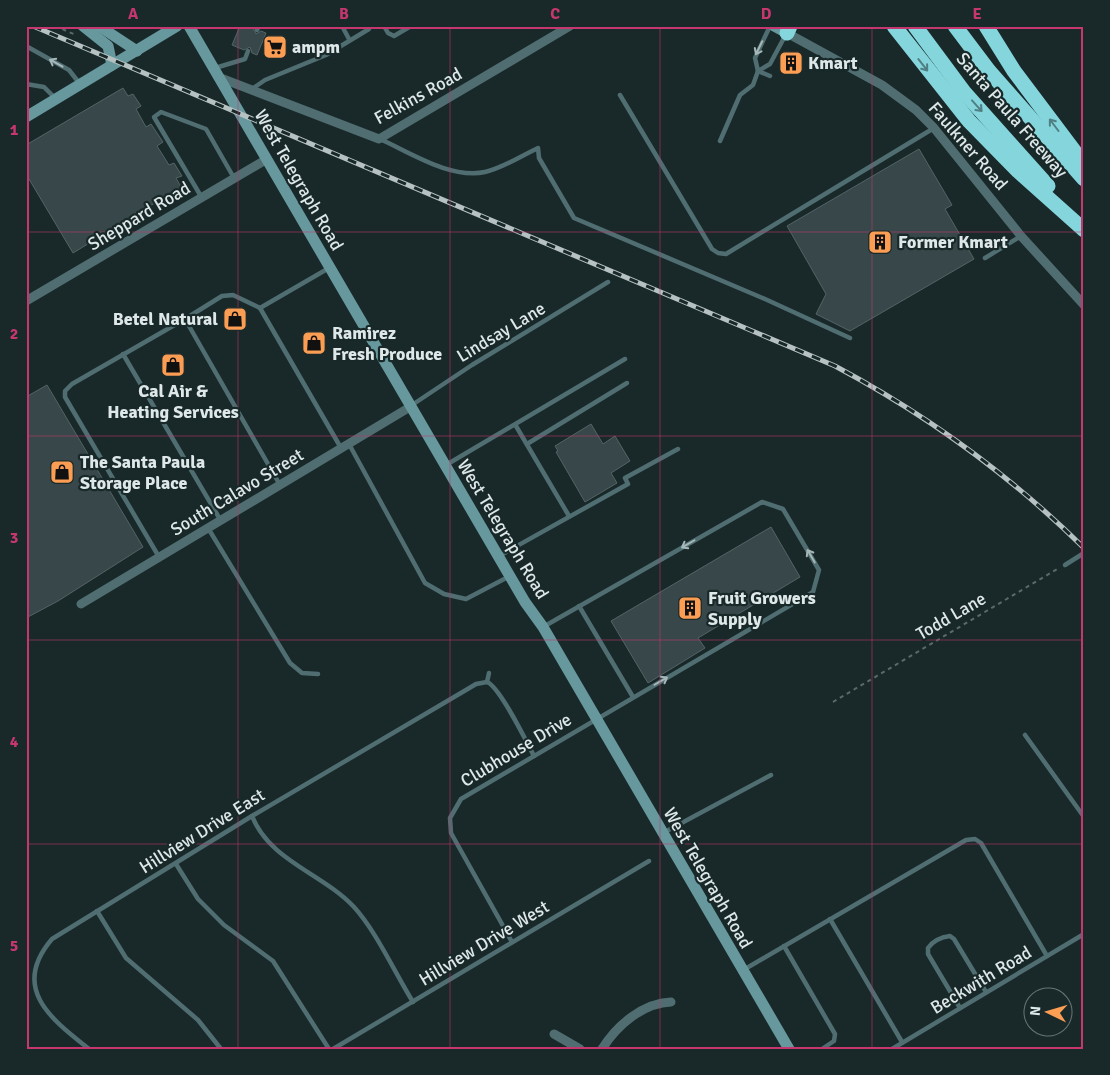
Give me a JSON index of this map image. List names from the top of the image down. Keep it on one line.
{"streets":{"highway":["Santa Paula Freeway"],"main road":["West Telegraph Road"],"street":["Felkins Road","Faulkner Road","Sheppard Road","South Calavo Street"],"lane":["Lindsay Lane","Clubhouse Drive","Hillview Drive East","Hillview Drive West","Beckwith Road"],"path":["Todd Lane"]},"crossings":[["Felkins Road","West Telegraph Road"],["West Telegraph Road","Sheppard Road"],["West Telegraph Road","Lindsay Lane"],["West Telegraph Road","South Calavo Street"],["West Telegraph Road","Clubhouse Drive"],["Lindsay Lane","South Calavo Street"],["Clubhouse Drive","Hillview Drive West"]],"places":{"supermarket":["ampm"],"building":["Kmart","Former Kmart","Fruit Growers Supply"],"shop":["Betel Natural","Ramirez Fresh Produce","Cal Air & Heating Services","The Santa Paula Storage Place"]},"north":"left","grid":{"columns":["A","B","C","D","E"],"rows":["1","2","3","4","5"]}}
